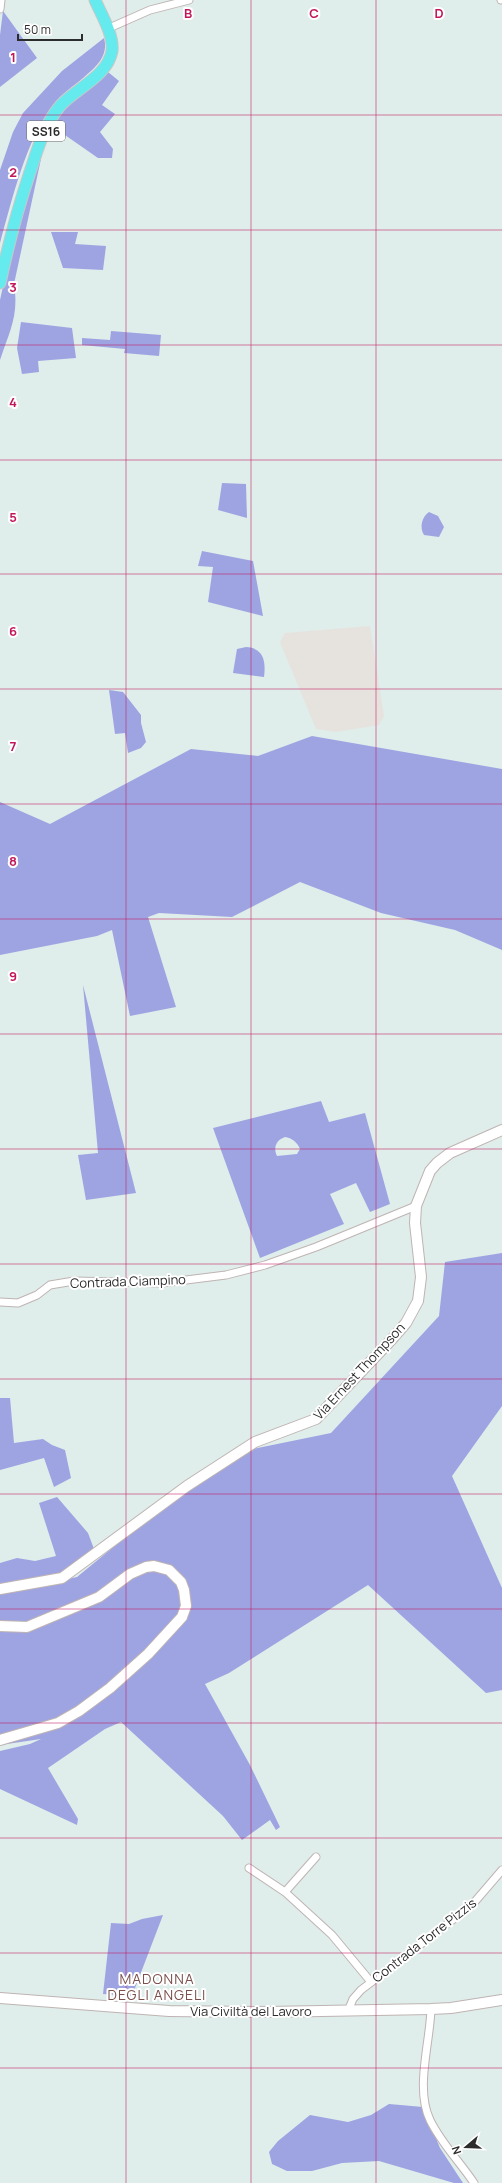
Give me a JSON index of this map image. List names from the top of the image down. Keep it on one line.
{"streets":{"main road":["SS16"],"street":["Contrada Ciampino","Via Ernest Thompson","Contrada Torre Pizzis","Via Civiltà del Lavoro"]},"crossings":[["Contrada Ciampino","Via Ernest Thompson"],["Contrada Torre Pizzis","Via Civiltà del Lavoro"]],"districts":["MADONNA DEGLI ANGELI"],"scale_bar":"50 m","north":"left","grid":{"columns":["B","C","D"],"rows":["1","2","3","4","5","6","7","8","9"]}}
